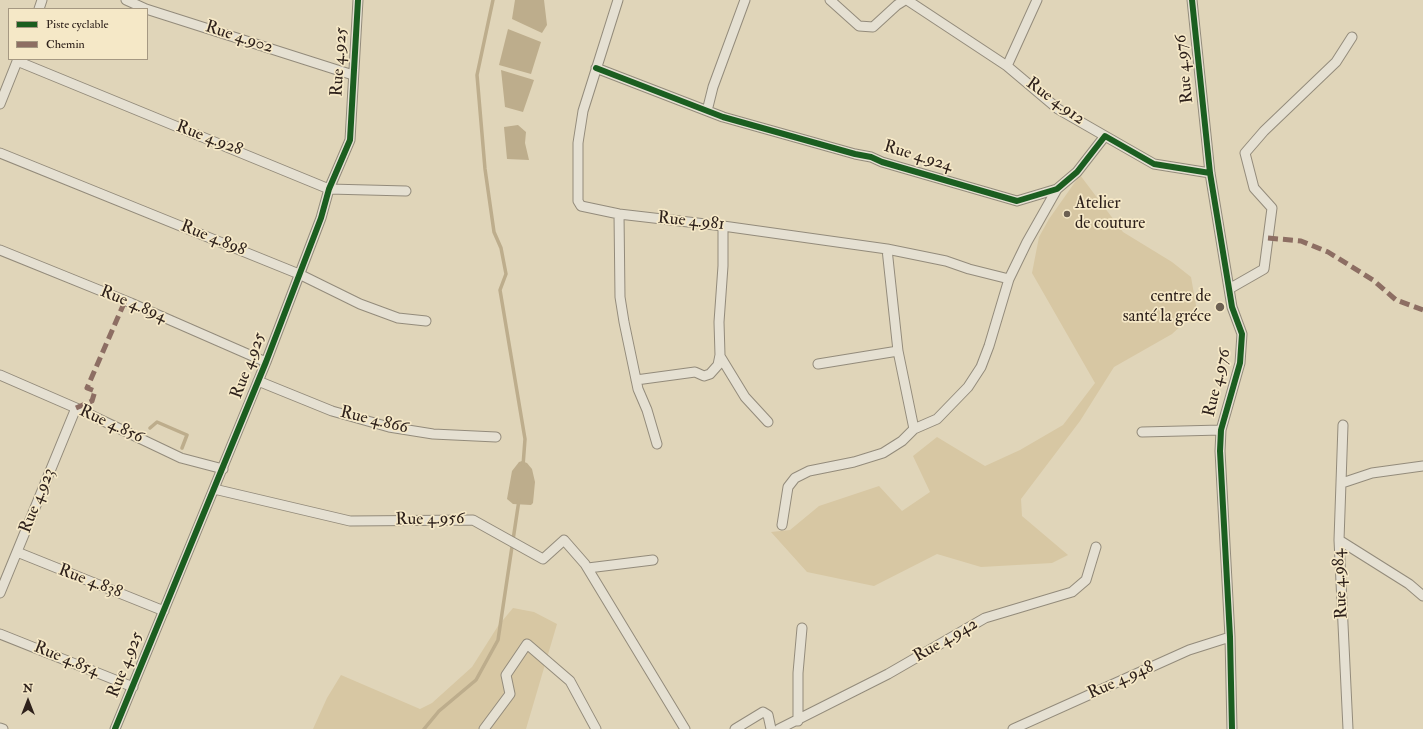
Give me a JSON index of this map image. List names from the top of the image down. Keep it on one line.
{"streets":{"street":["Rue 4.902","Rue 4.925","Rue 4.976","Rue 4.912","Rue 4.928","Rue 4.924","Rue 4.981","Rue 4.898","Rue 4.894","Rue 4.866","Rue 4.856","Rue 4.923","Rue 4.956","Rue 4.838","Rue 4.984","Rue 4.942","Rue 4.854","Rue 4.948"]},"crossings":[["Rue 4.902","Rue 4.925"],["Rue 4.925","Rue 4.928"],["Rue 4.925","Rue 4.898"],["Rue 4.925","Rue 4.894"],["Rue 4.925","Rue 4.866"],["Rue 4.925","Rue 4.856"],["Rue 4.925","Rue 4.956"],["Rue 4.925","Rue 4.838"],["Rue 4.925","Rue 4.854"],["Rue 4.976","Rue 4.948"],["Rue 4.912","Rue 4.924"],["Rue 4.924","Rue 4.981"],["Rue 4.856","Rue 4.923"],["Rue 4.923","Rue 4.838"]],"places":["Atelier de couture","centre de santé la gréce"],"legend":["Piste cyclable","Chemin"],"north":"top"}
